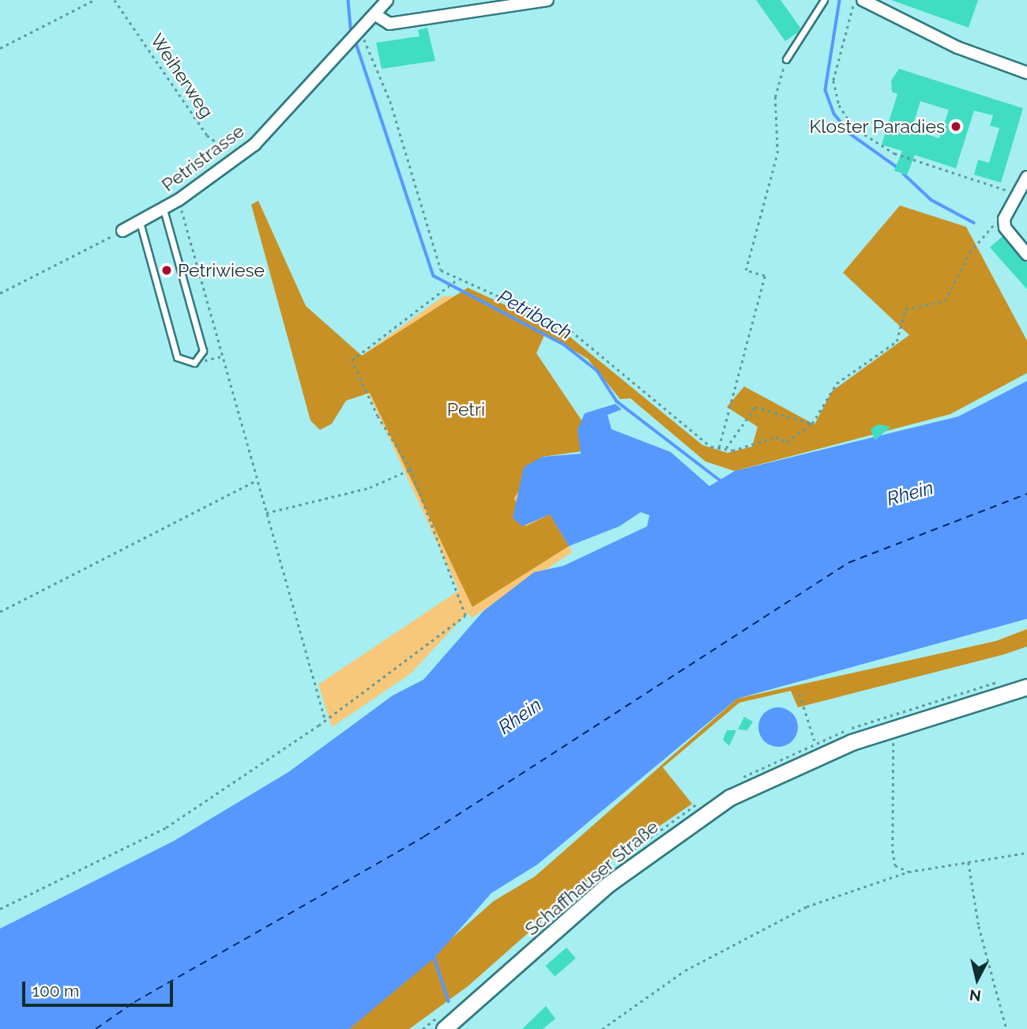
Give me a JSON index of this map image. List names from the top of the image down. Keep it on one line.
{"streets":{"main road":["Schaffhauser Straße"],"street":["Petristrasse"],"path":["Weiherweg"]},"crossings":[["Weiherweg","Petristrasse"]],"water":["Petribach","Rhein"],"parks":["Petri"],"places":["Kloster Paradies","Petriwiese"],"scale_bar":"100 m","north":"bottom"}
